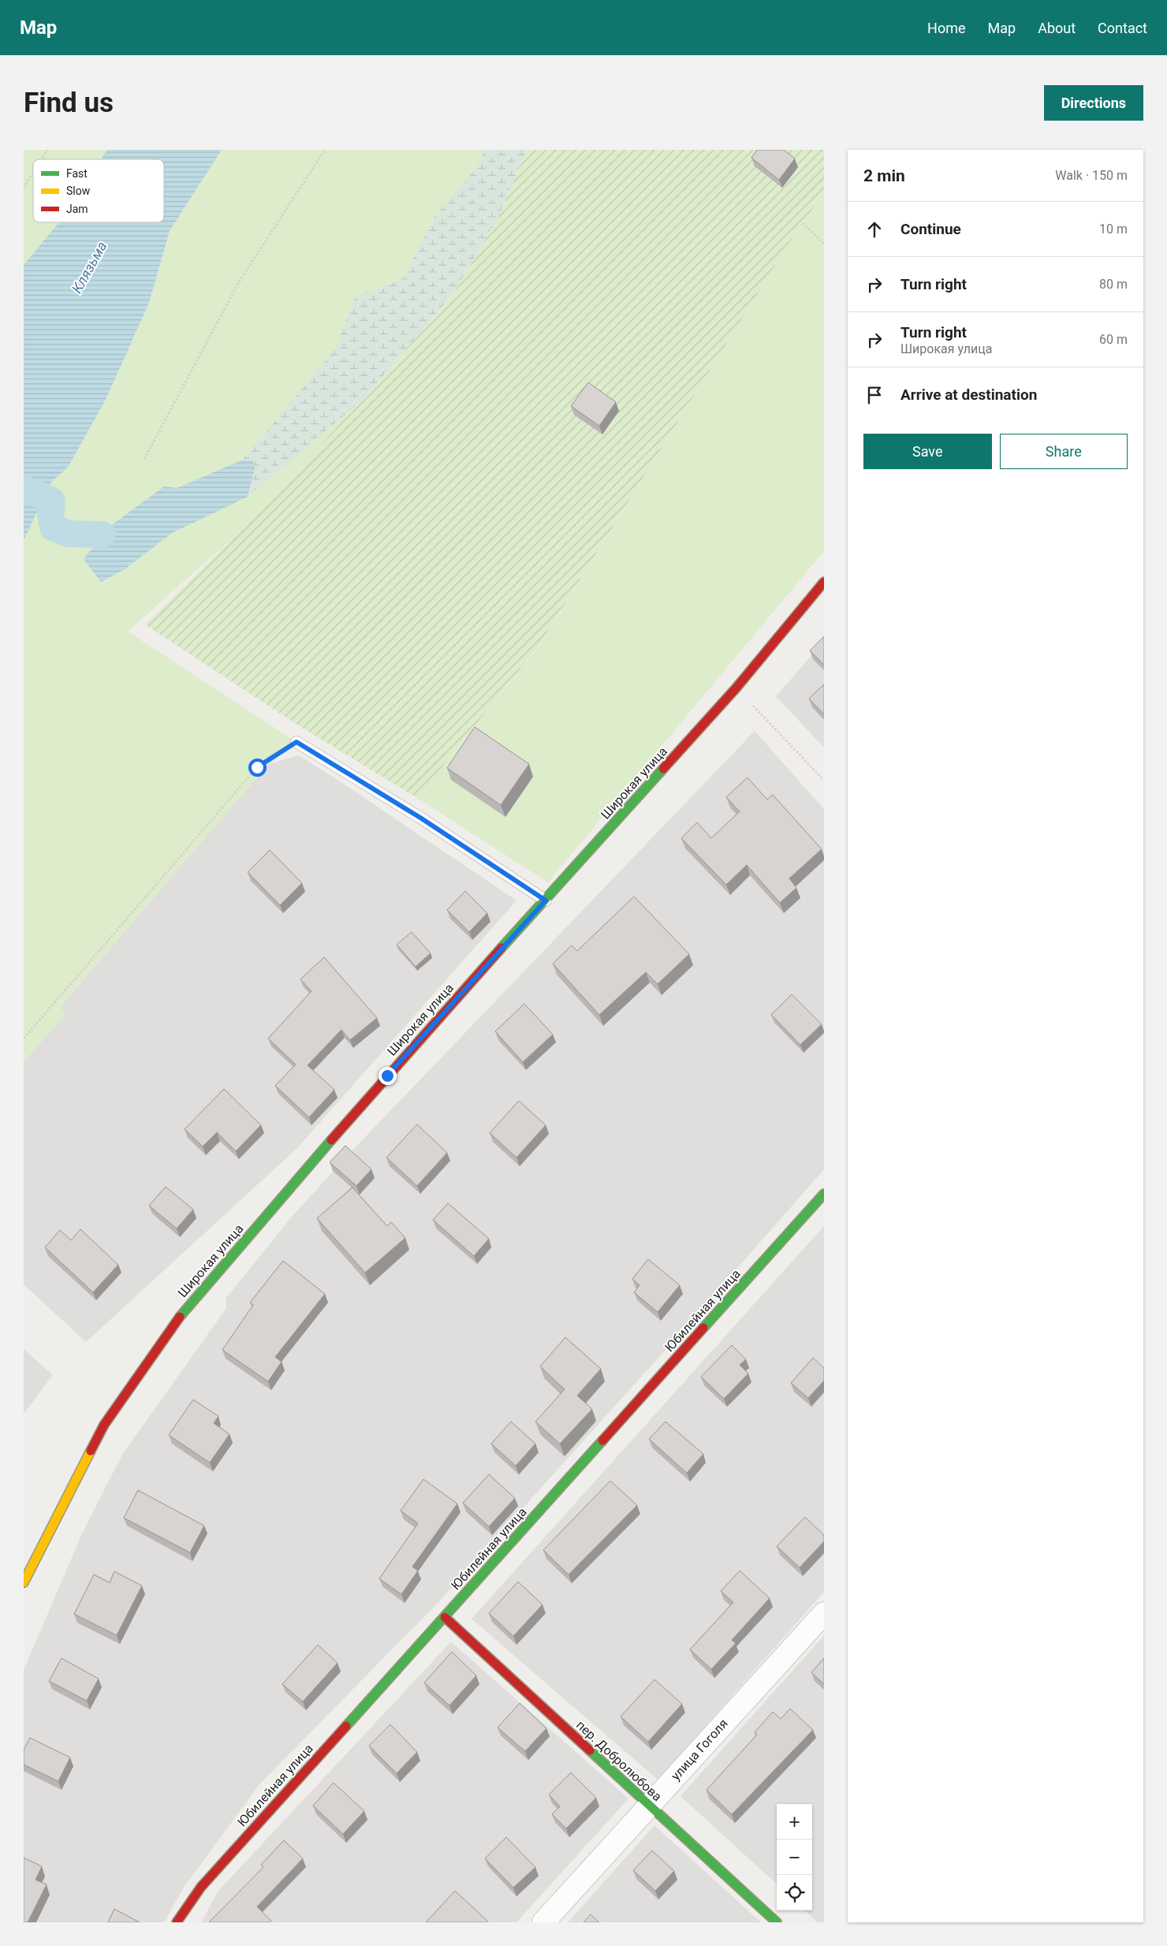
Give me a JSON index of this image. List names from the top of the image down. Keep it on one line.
{"streets":{"street":["Широкая улица","Юбилейная улица","улица Гоголя","пер. Добролюбова"]},"crossings":[["Юбилейная улица","пер. Добролюбова"],["улица Гоголя","пер. Добролюбова"]],"water":["Клязьма"],"legend":["Fast","Slow","Jam"],"page":{"header":"Map","nav":["Home","Map","About","Contact"],"buttons":["Directions",["Save","Share"]],"title":"Find us","heading":["2 min","Walk · 150 m"],"list":[["Continue","10 m"],["Turn right","80 m"],["Turn right","Широкая улица","60 m"],"Arrive at destination"],"map_buttons":["+","−"]}}
